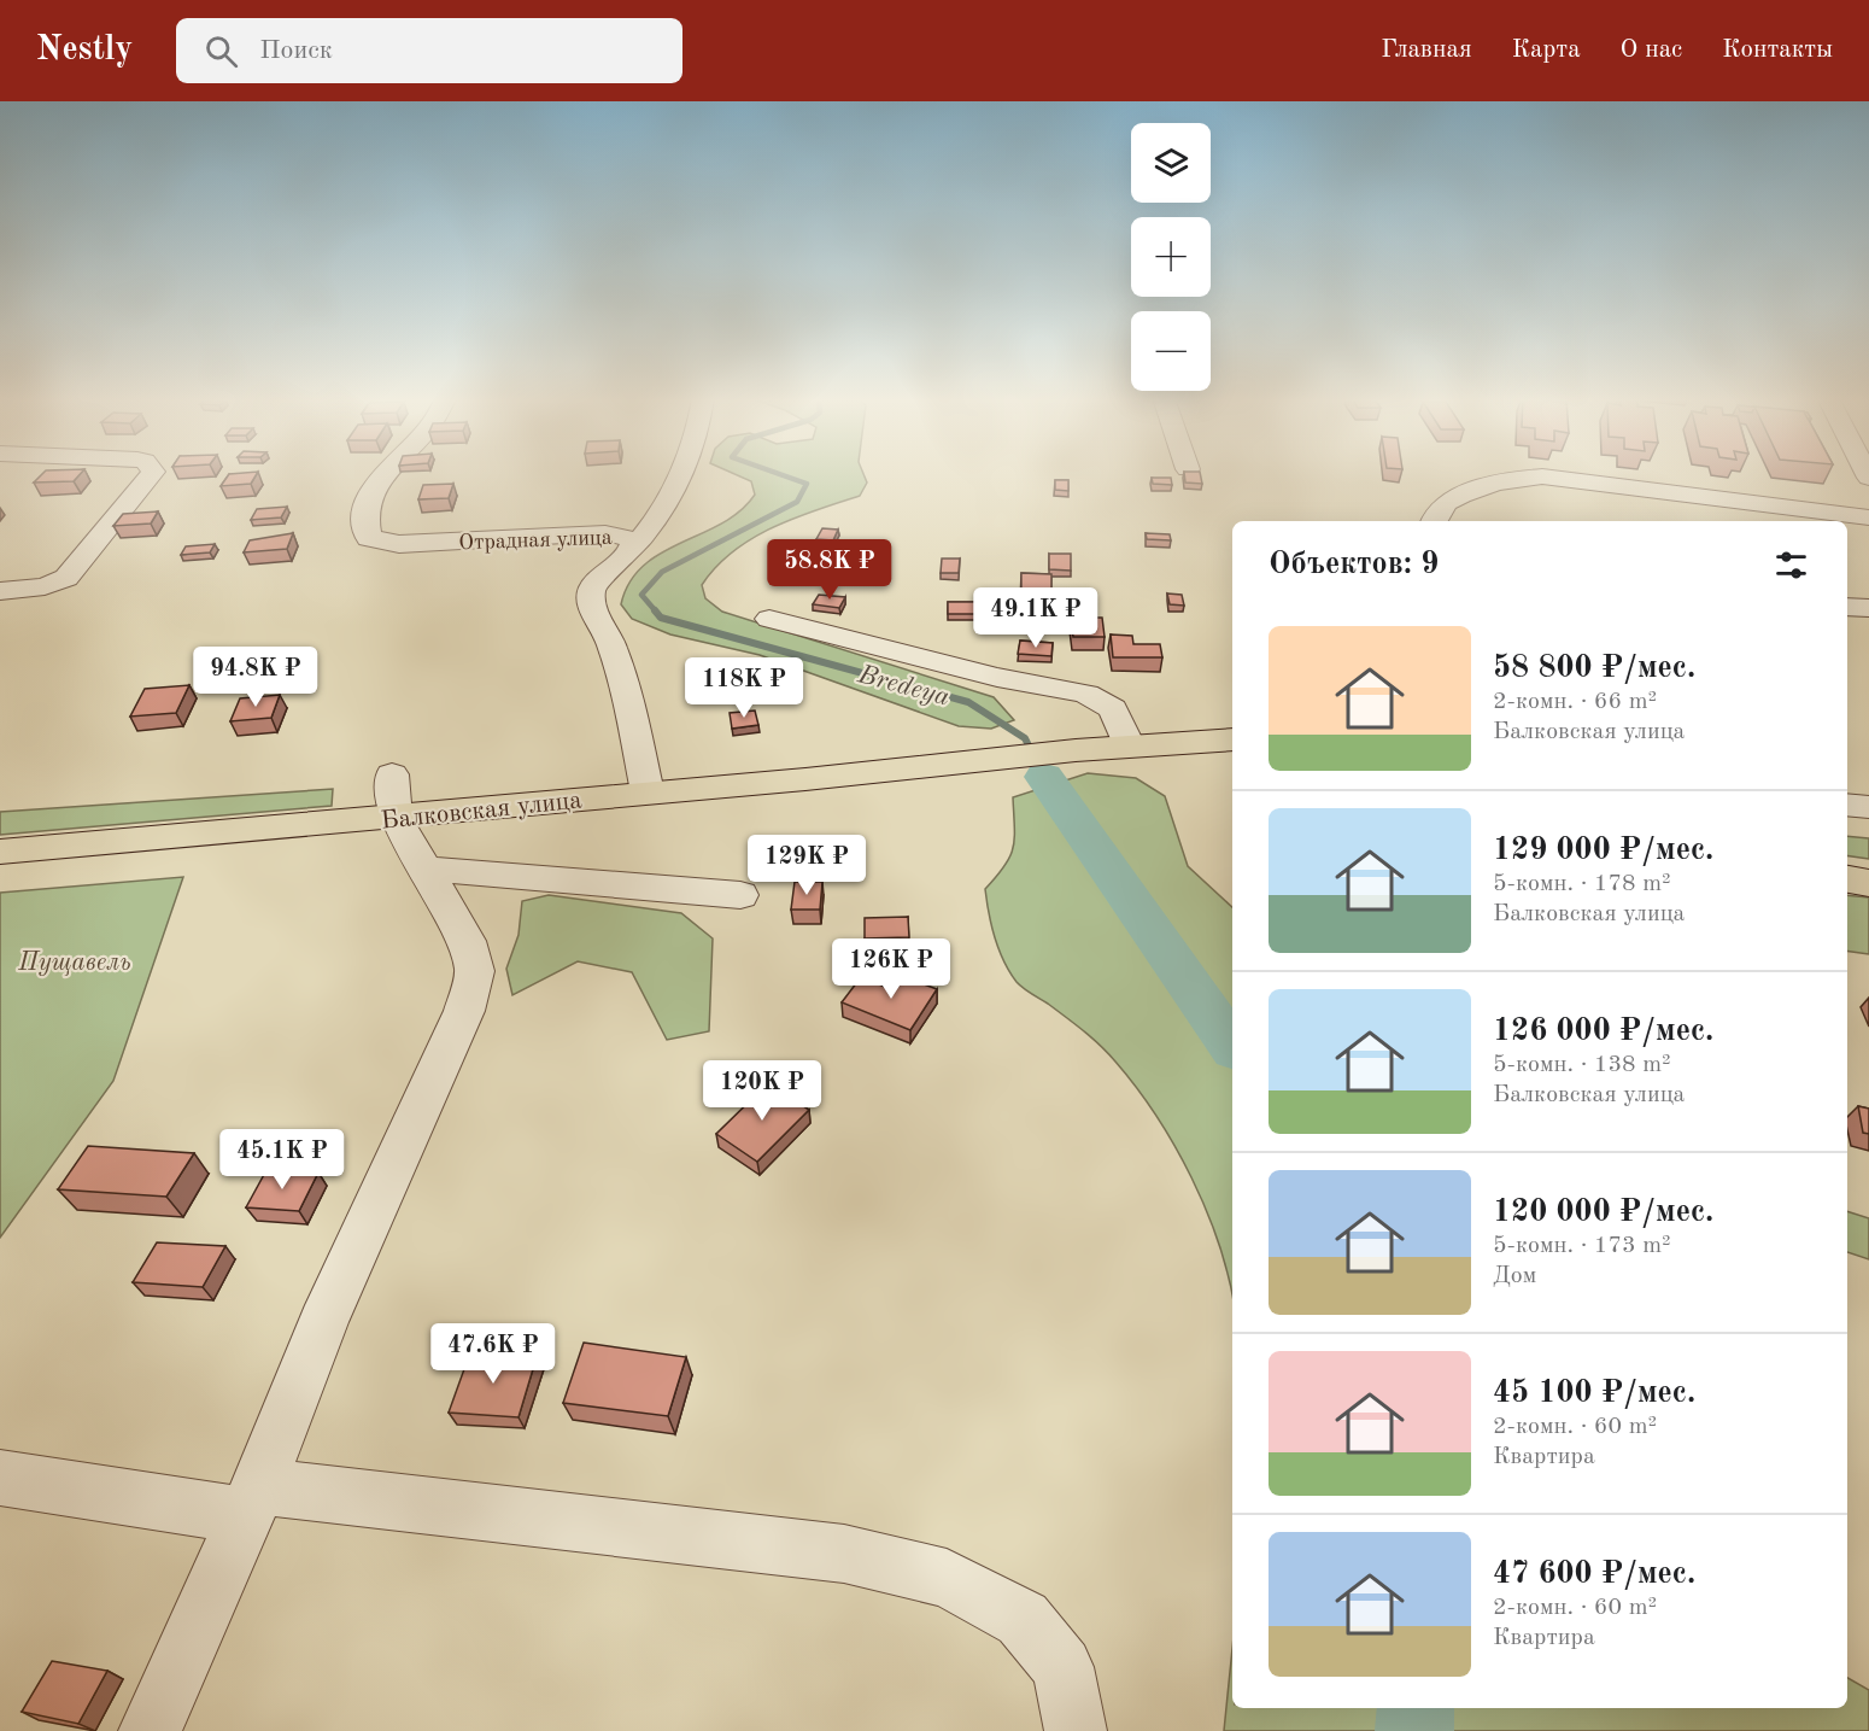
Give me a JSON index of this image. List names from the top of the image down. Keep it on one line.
{"streets":{"main road":["Балковская улица"],"street":["Отрадная улица"]},"crossings":[["Отрадная улица","Балковская улица"]],"water":["Bredeya"],"parks":["Пущавель"],"page":{"header":"Nestly","search":"Поиск","nav":["Главная","Карта","О нас","Контакты"],"map_buttons":["+","−"],"heading":"Объектов: 9","price":["58.8K ₽","49.1K ₽","94.8K ₽","118K ₽","129K ₽","126K ₽","120K ₽","45.1K ₽","47.6K ₽"],"list":[{"name":"58 800 ₽/мес.","note":"2-комн. · 66 m² · Балковская улица"},{"name":"129 000 ₽/мес.","note":"5-комн. · 178 m² · Балковская улица"},{"name":"126 000 ₽/мес.","note":"5-комн. · 138 m² · Балковская улица"},{"name":"120 000 ₽/мес.","note":"5-комн. · 173 m² · Дом"},{"name":"45 100 ₽/мес.","note":"2-комн. · 60 m² · Квартира"},{"name":"47 600 ₽/мес.","note":"2-комн. · 60 m² · Квартира"}]}}
